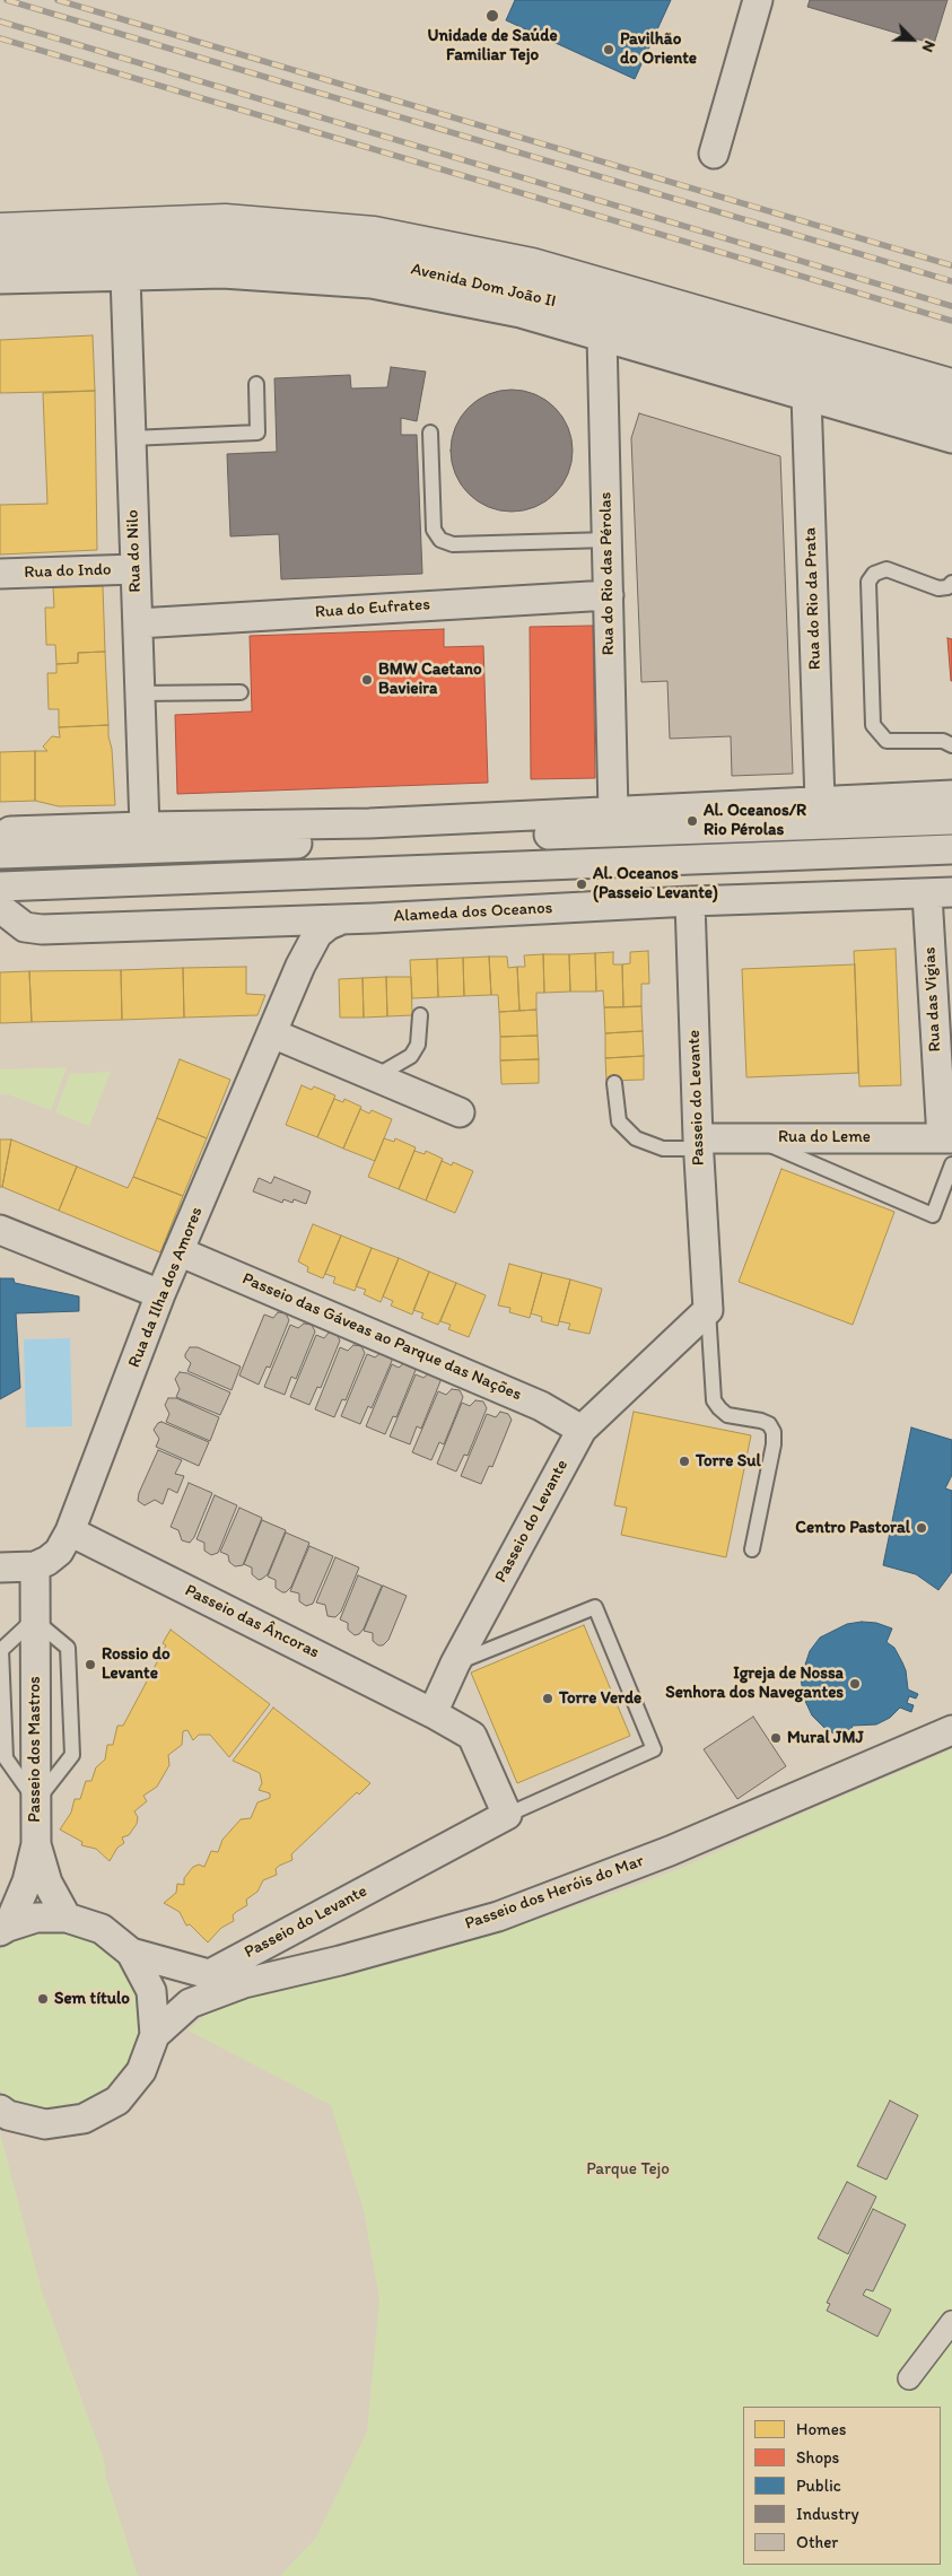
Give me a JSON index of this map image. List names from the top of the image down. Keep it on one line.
{"streets":{"main road":["Avenida Dom João II"],"street":["Rua do Nilo","Rua do Indo","Rua do Rio das Pérolas","Rua do Rio da Prata","Rua do Eufrates","Alameda dos Oceanos","Rua das Vigias","Passeio do Levante","Rua do Leme","Rua da Ilha dos Amores","Passeio das Gáveas ao Parque das Nações","Passeio das Âncoras","Passeio dos Mastros","Passeio dos Heróis do Mar"]},"crossings":[["Rua do Nilo","Rua do Indo"],["Rua do Nilo","Rua do Eufrates"],["Rua do Rio das Pérolas","Rua do Eufrates"],["Alameda dos Oceanos","Rua das Vigias"],["Alameda dos Oceanos","Passeio do Levante"],["Alameda dos Oceanos","Rua da Ilha dos Amores"],["Rua das Vigias","Rua do Leme"],["Passeio do Levante","Rua do Leme"],["Passeio do Levante","Passeio das Gáveas ao Parque das Nações"],["Passeio do Levante","Passeio das Âncoras"],["Rua da Ilha dos Amores","Passeio das Gáveas ao Parque das Nações"],["Rua da Ilha dos Amores","Passeio das Âncoras"],["Rua da Ilha dos Amores","Passeio dos Mastros"]],"parks":["Parque Tejo"],"places":["Unidade de Saúde Familiar Tejo","Pavilhão do Oriente","BMW Caetano Bavieira","Al. Oceanos/R Rio Pérolas","Al. Oceanos (Passeio Levante)","Torre Sul","Centro Pastoral","Rossio do Levante","Igreja de Nossa Senhora dos Navegantes","Torre Verde","Mural JMJ","Sem título"],"legend":["Homes","Shops","Public","Industry","Other"],"north":"bottom right"}
